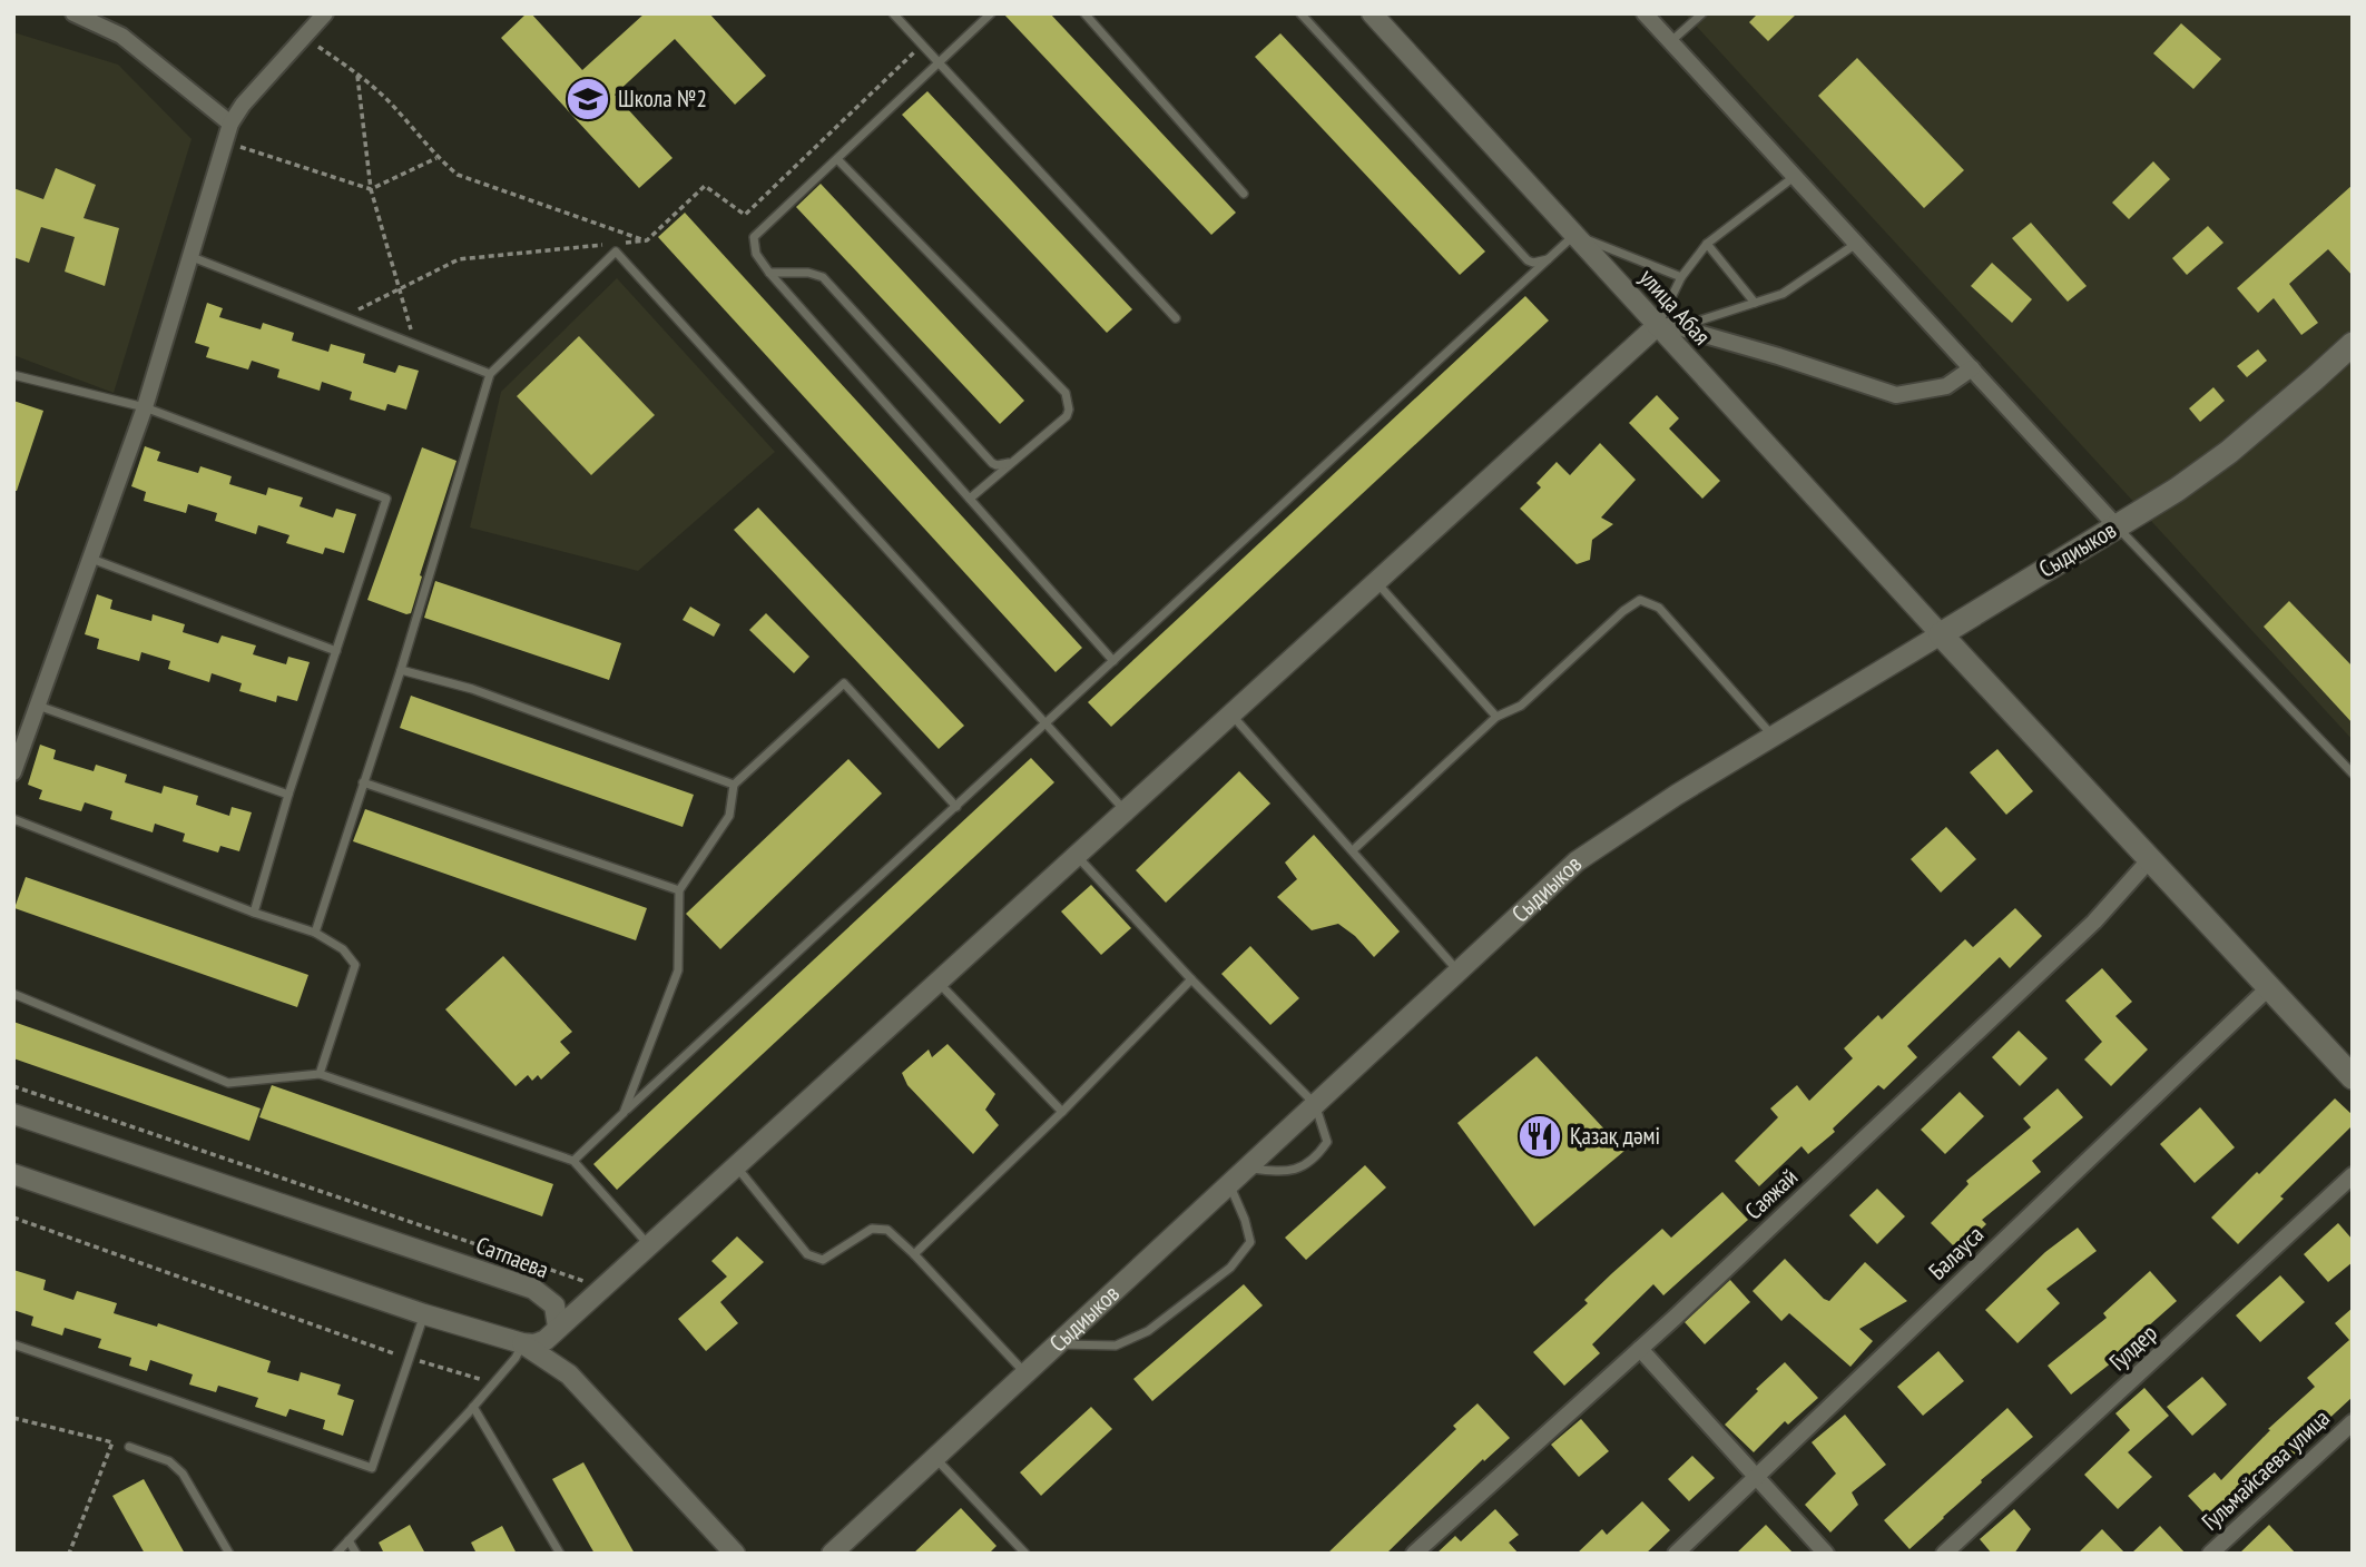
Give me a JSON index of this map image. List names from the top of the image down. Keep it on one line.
{"streets":{"main road":["Сыдиыков"],"street":["улица Абая","Саяжай","Балауса","Сатпаева","Гулдер","Гульмайсаева улица"]},"crossings":[["улица Абая","Сыдиыков"]],"places":{"school or university":["Школа №2"],"restaurant":["Қазақ дәмі"]}}
